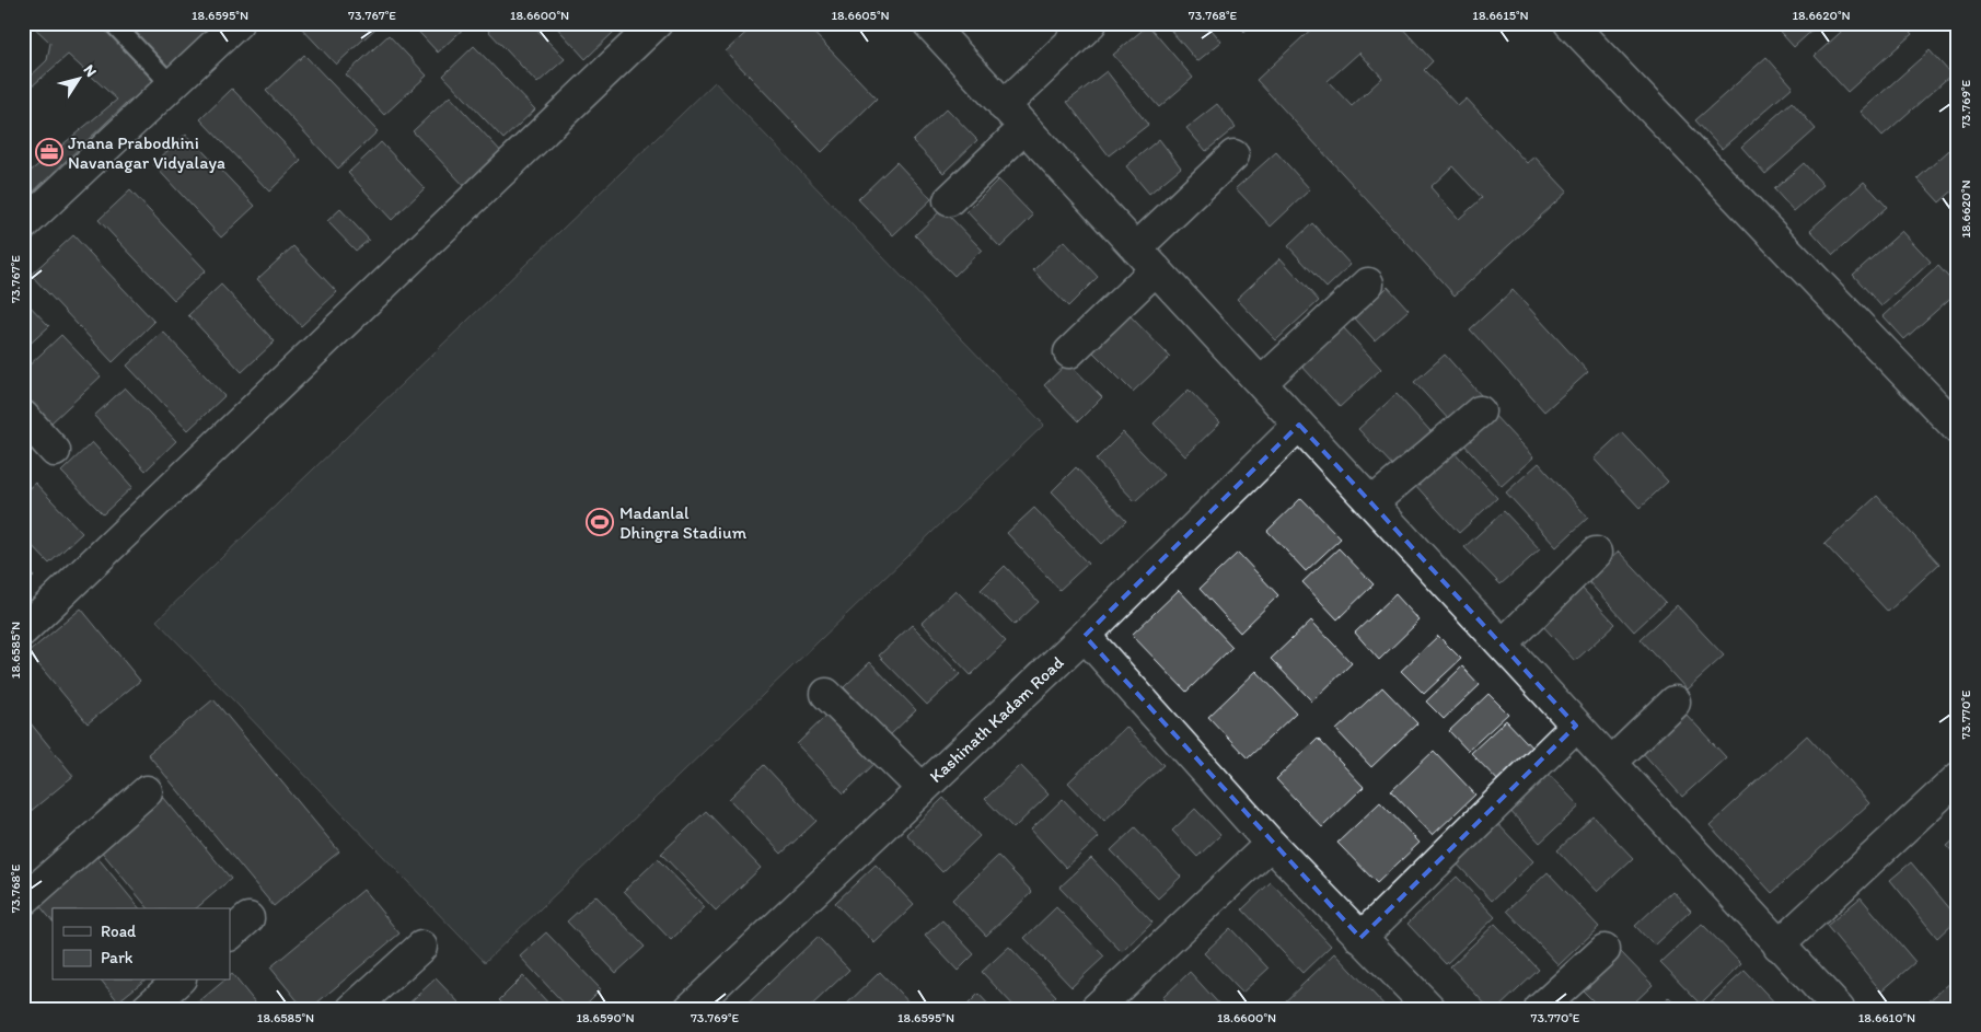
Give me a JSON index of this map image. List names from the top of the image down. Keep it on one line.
{"streets":{"street":["Kashinath Kadam Road"]},"places":{"office":["Jnana Prabodhini Navanagar Vidyalaya"],"sports":["Madanlal Dhingra Stadium"]},"legend":["Road","Park"],"north":"top right","coordinates":["18.6595°N","73.767°E","18.6600°N","18.6605°N","73.768°E","18.6615°N","18.6620°N","73.769°E","18.6585°N","73.770°E","18.6590°N","18.6610°N"]}
